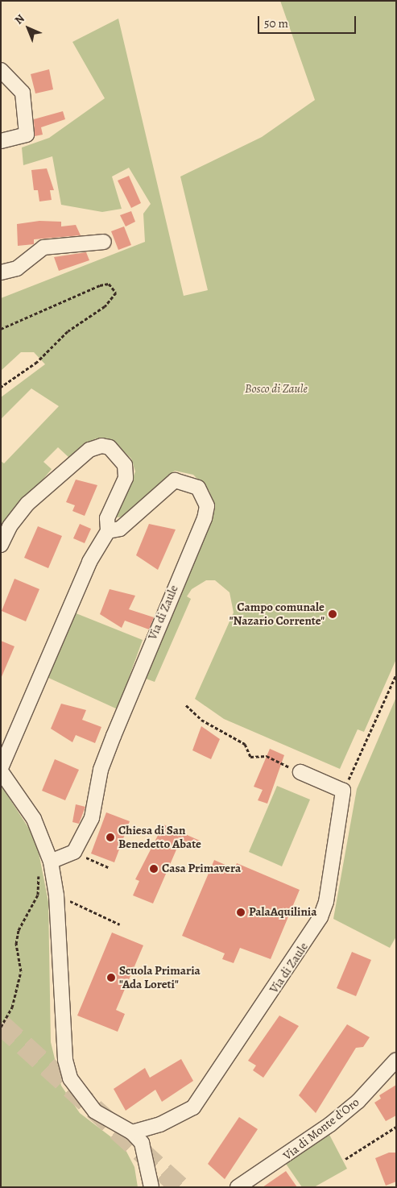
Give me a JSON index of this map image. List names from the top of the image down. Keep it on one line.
{"streets":{"street":["Via di Zaule","Via di Monte d'Oro"]},"parks":["Bosco di Zaule"],"places":["Campo comunale \"Nazario Corrente\"","Chiesa di San Benedetto Abate","Casa Primavera","PalaAquilinia","Scuola Primaria \"Ada Loreti\""],"scale_bar":"50 m","north":"top left"}
